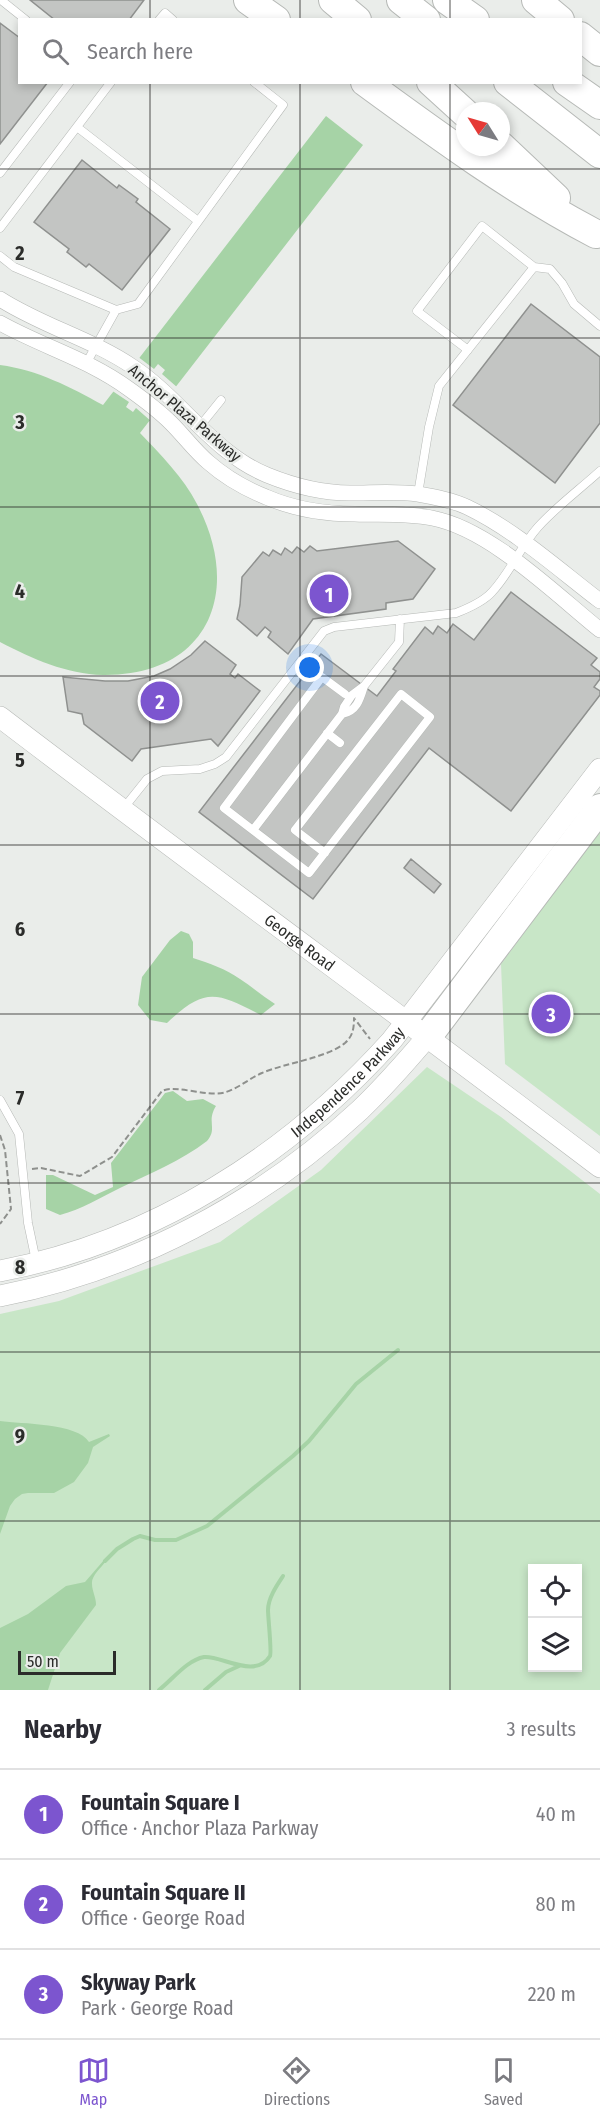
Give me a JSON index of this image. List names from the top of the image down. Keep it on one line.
{"streets":{"main road":["George Road","Independence Parkway"],"street":["Anchor Plaza Parkway"]},"crossings":[["George Road","Independence Parkway"]],"scale_bar":"50 m","north":"top left","page":{"search":"Search here","pins":["1","2","3"],"scale":"50 m","heading":["Nearby","3 results"],"list":[{"mark":"1","name":"Fountain Square I","note":"Office · Anchor Plaza Parkway","value":"40 m"},{"mark":"2","name":"Fountain Square II","note":"Office · George Road","value":"80 m"},{"mark":"3","name":"Skyway Park","note":"Park · George Road","value":"220 m"}],"nav":["Map","Directions","Saved"]},"grid":{"rows":["2","3","4","5","6","7","8","9"]}}
